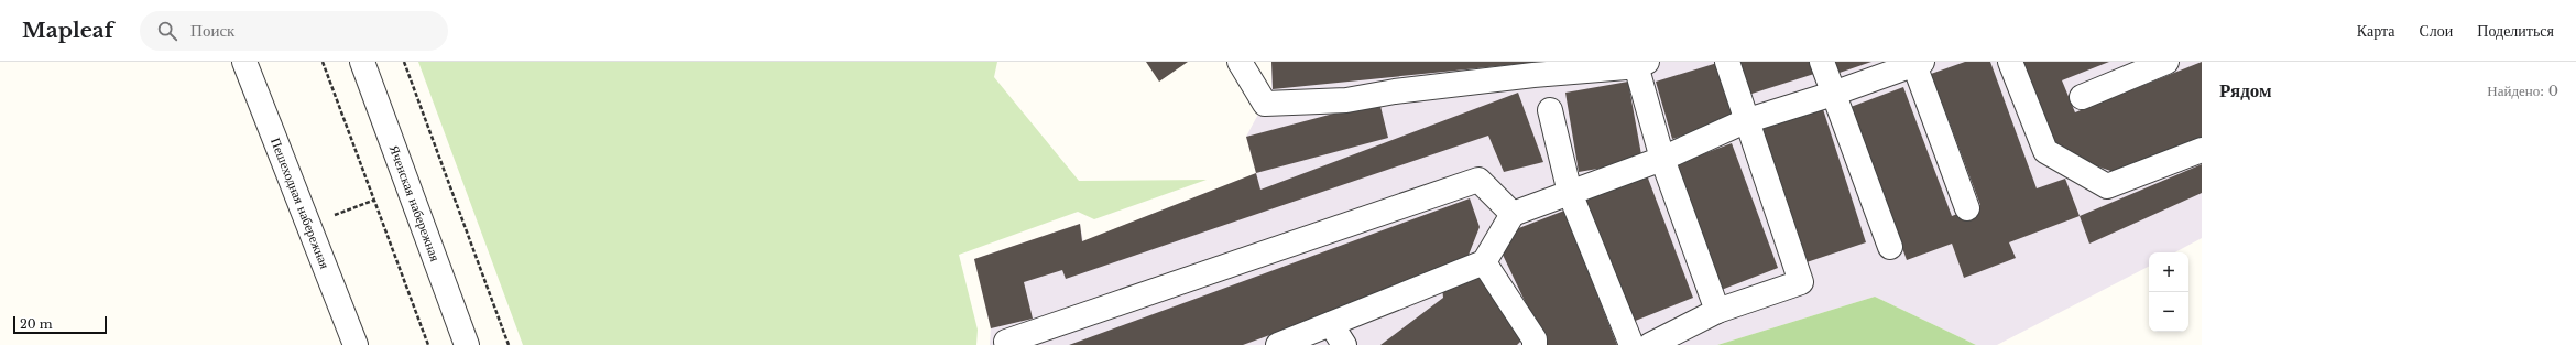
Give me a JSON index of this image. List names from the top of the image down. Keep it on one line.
{"streets":{"street":["Яченская набережная","Пешеходная набережная"]},"scale_bar":"20 m","page":{"header":"Mapleaf","search":"Поиск","nav":["Карта","Слои","Поделиться"],"heading":["Рядом","Найдено: 0"],"map_buttons":["+","−"],"scale":"20 m"}}
